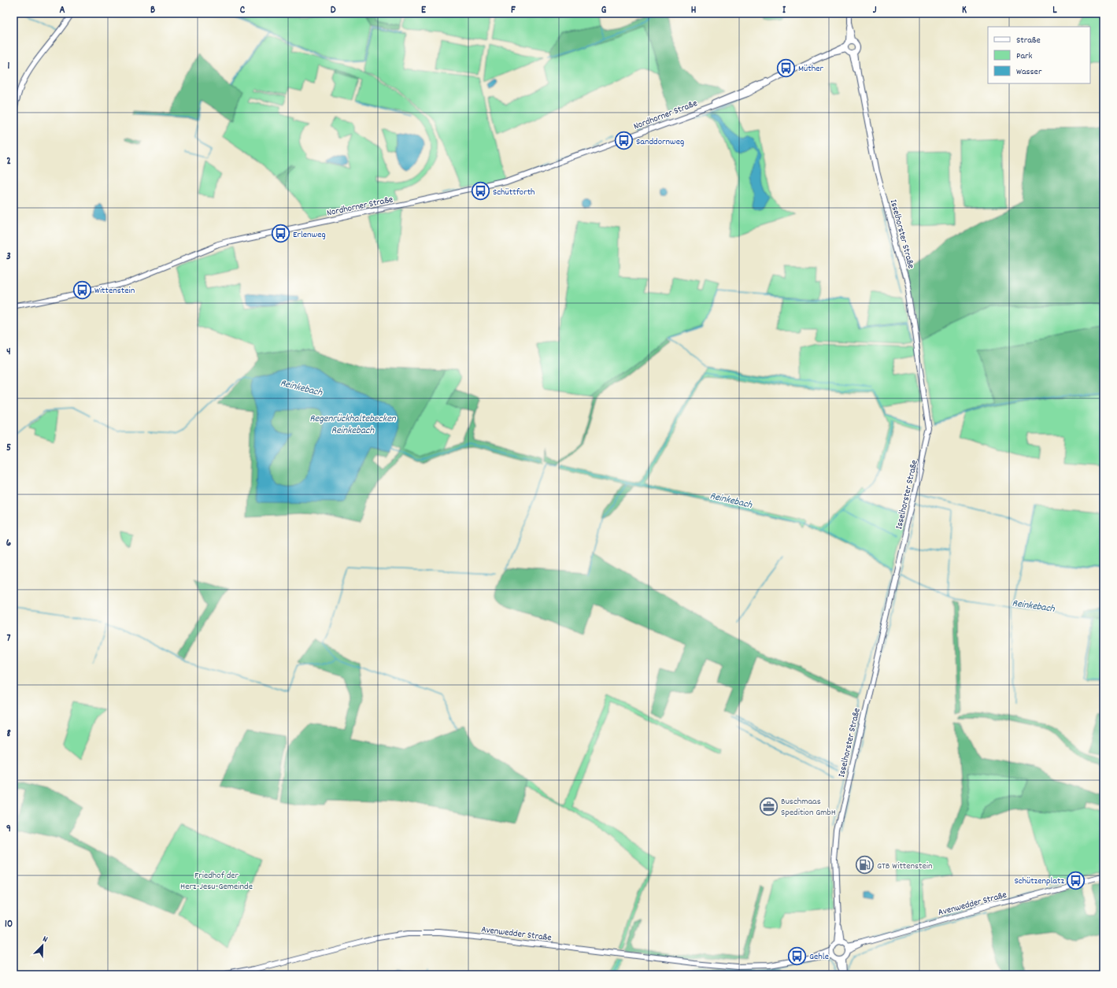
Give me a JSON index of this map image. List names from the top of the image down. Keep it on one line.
{"streets":{"street":["Nordhorner Straße","Isselhorster Straße","Avenwedder Straße"]},"crossings":[["Nordhorner Straße","Isselhorster Straße"],["Isselhorster Straße","Avenwedder Straße"]],"water":["Reinkebach","Regenrückhaltebecken Reinkebach"],"parks":["Friedhof der Herz-Jesu-Gemeinde"],"places":{"bus stop":["Müther","Sanddornweg","Schüttforth","Erlenweg","Wittenstein","Schützenplatz","Gehle"],"office":["Buschmaas Spedition GmbH"],"fuel station":["GTB Wittenstein"]},"legend":["Straße","Park","Wasser"],"north":"top right","grid":{"columns":["A","B","C","D","E","F","G","H","I","J","K","L"],"rows":["1","2","3","4","5","6","7","8","9","10"]}}
